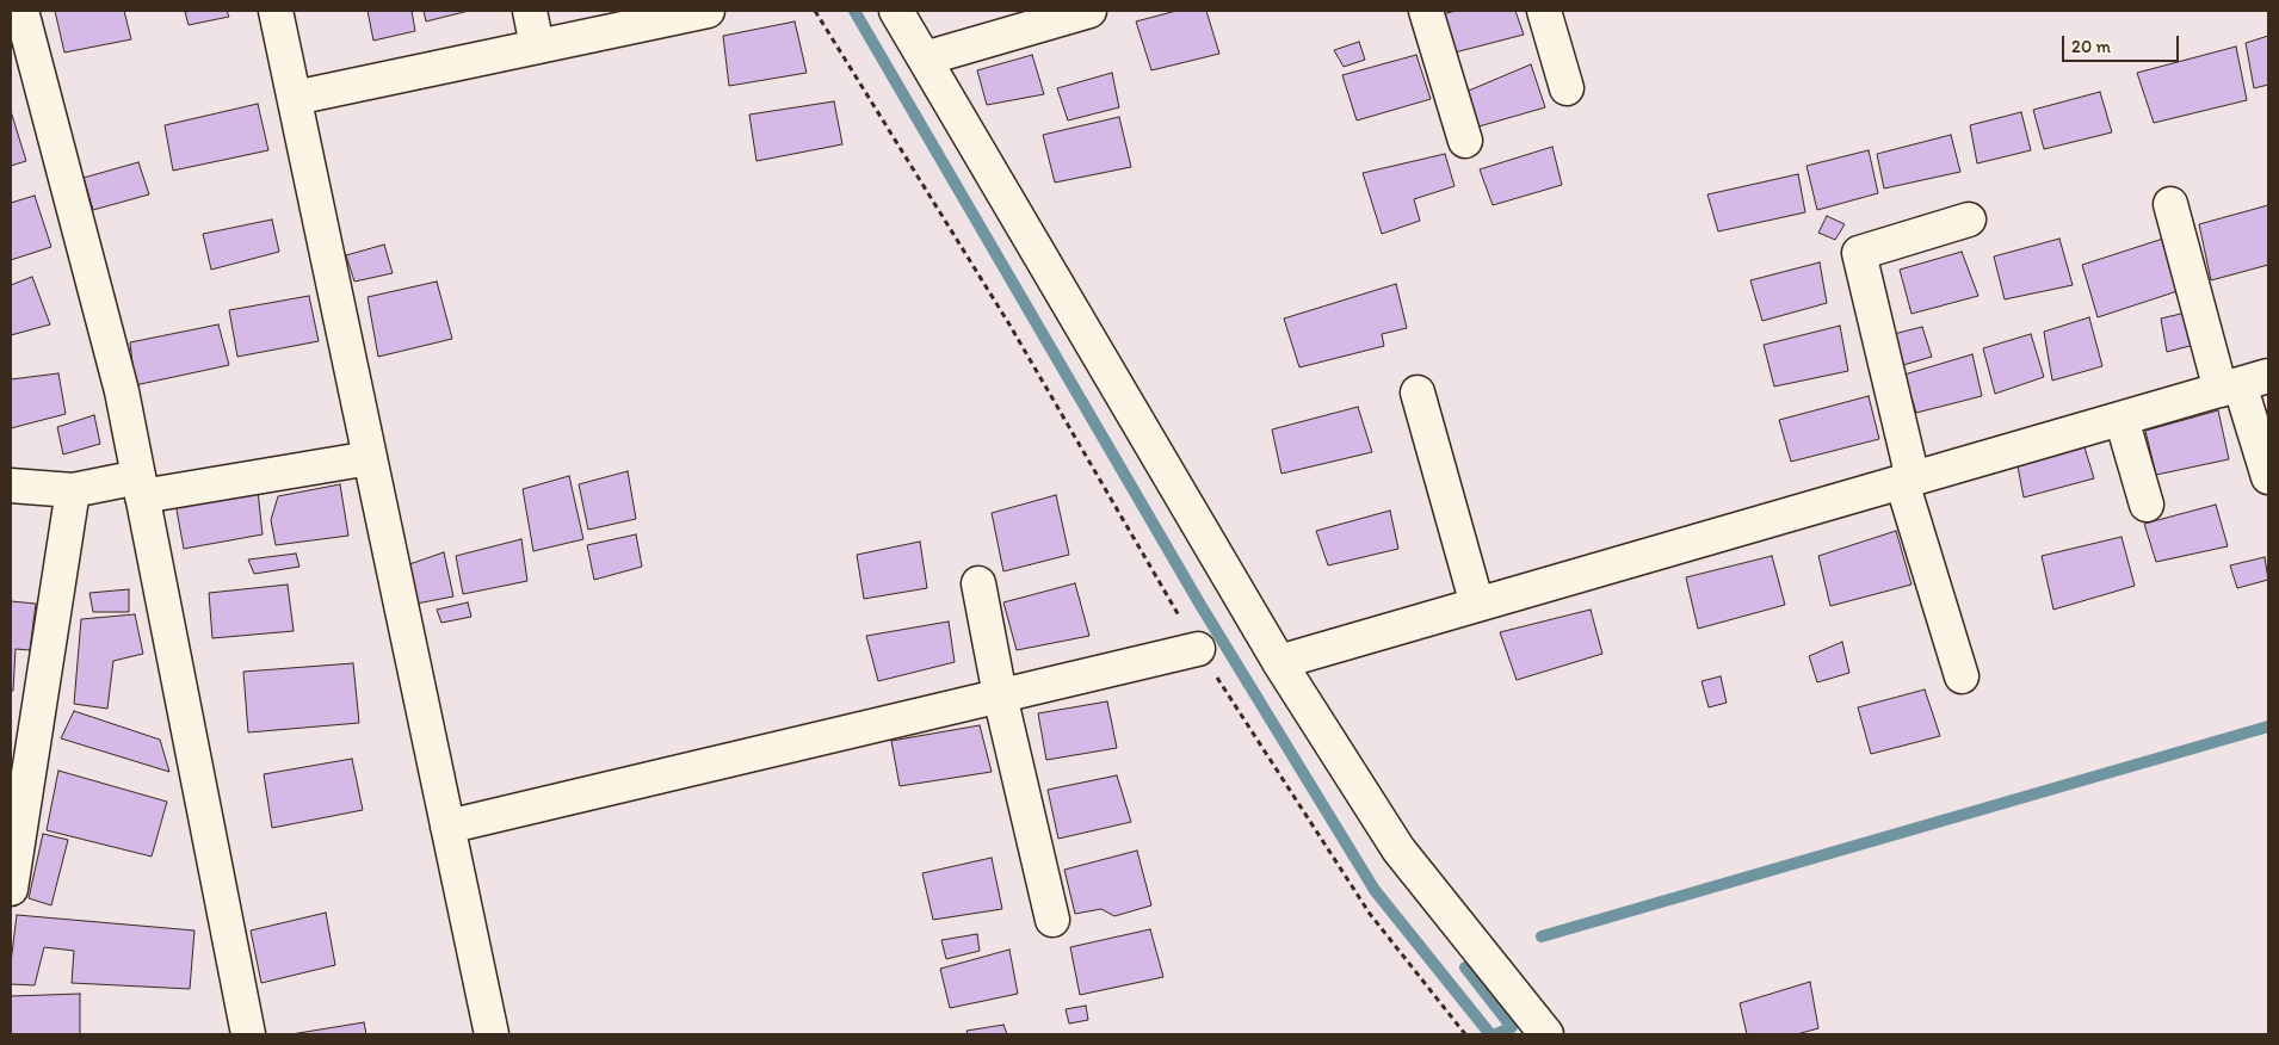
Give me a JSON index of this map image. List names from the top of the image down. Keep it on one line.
{"scale_bar":"20 m"}
